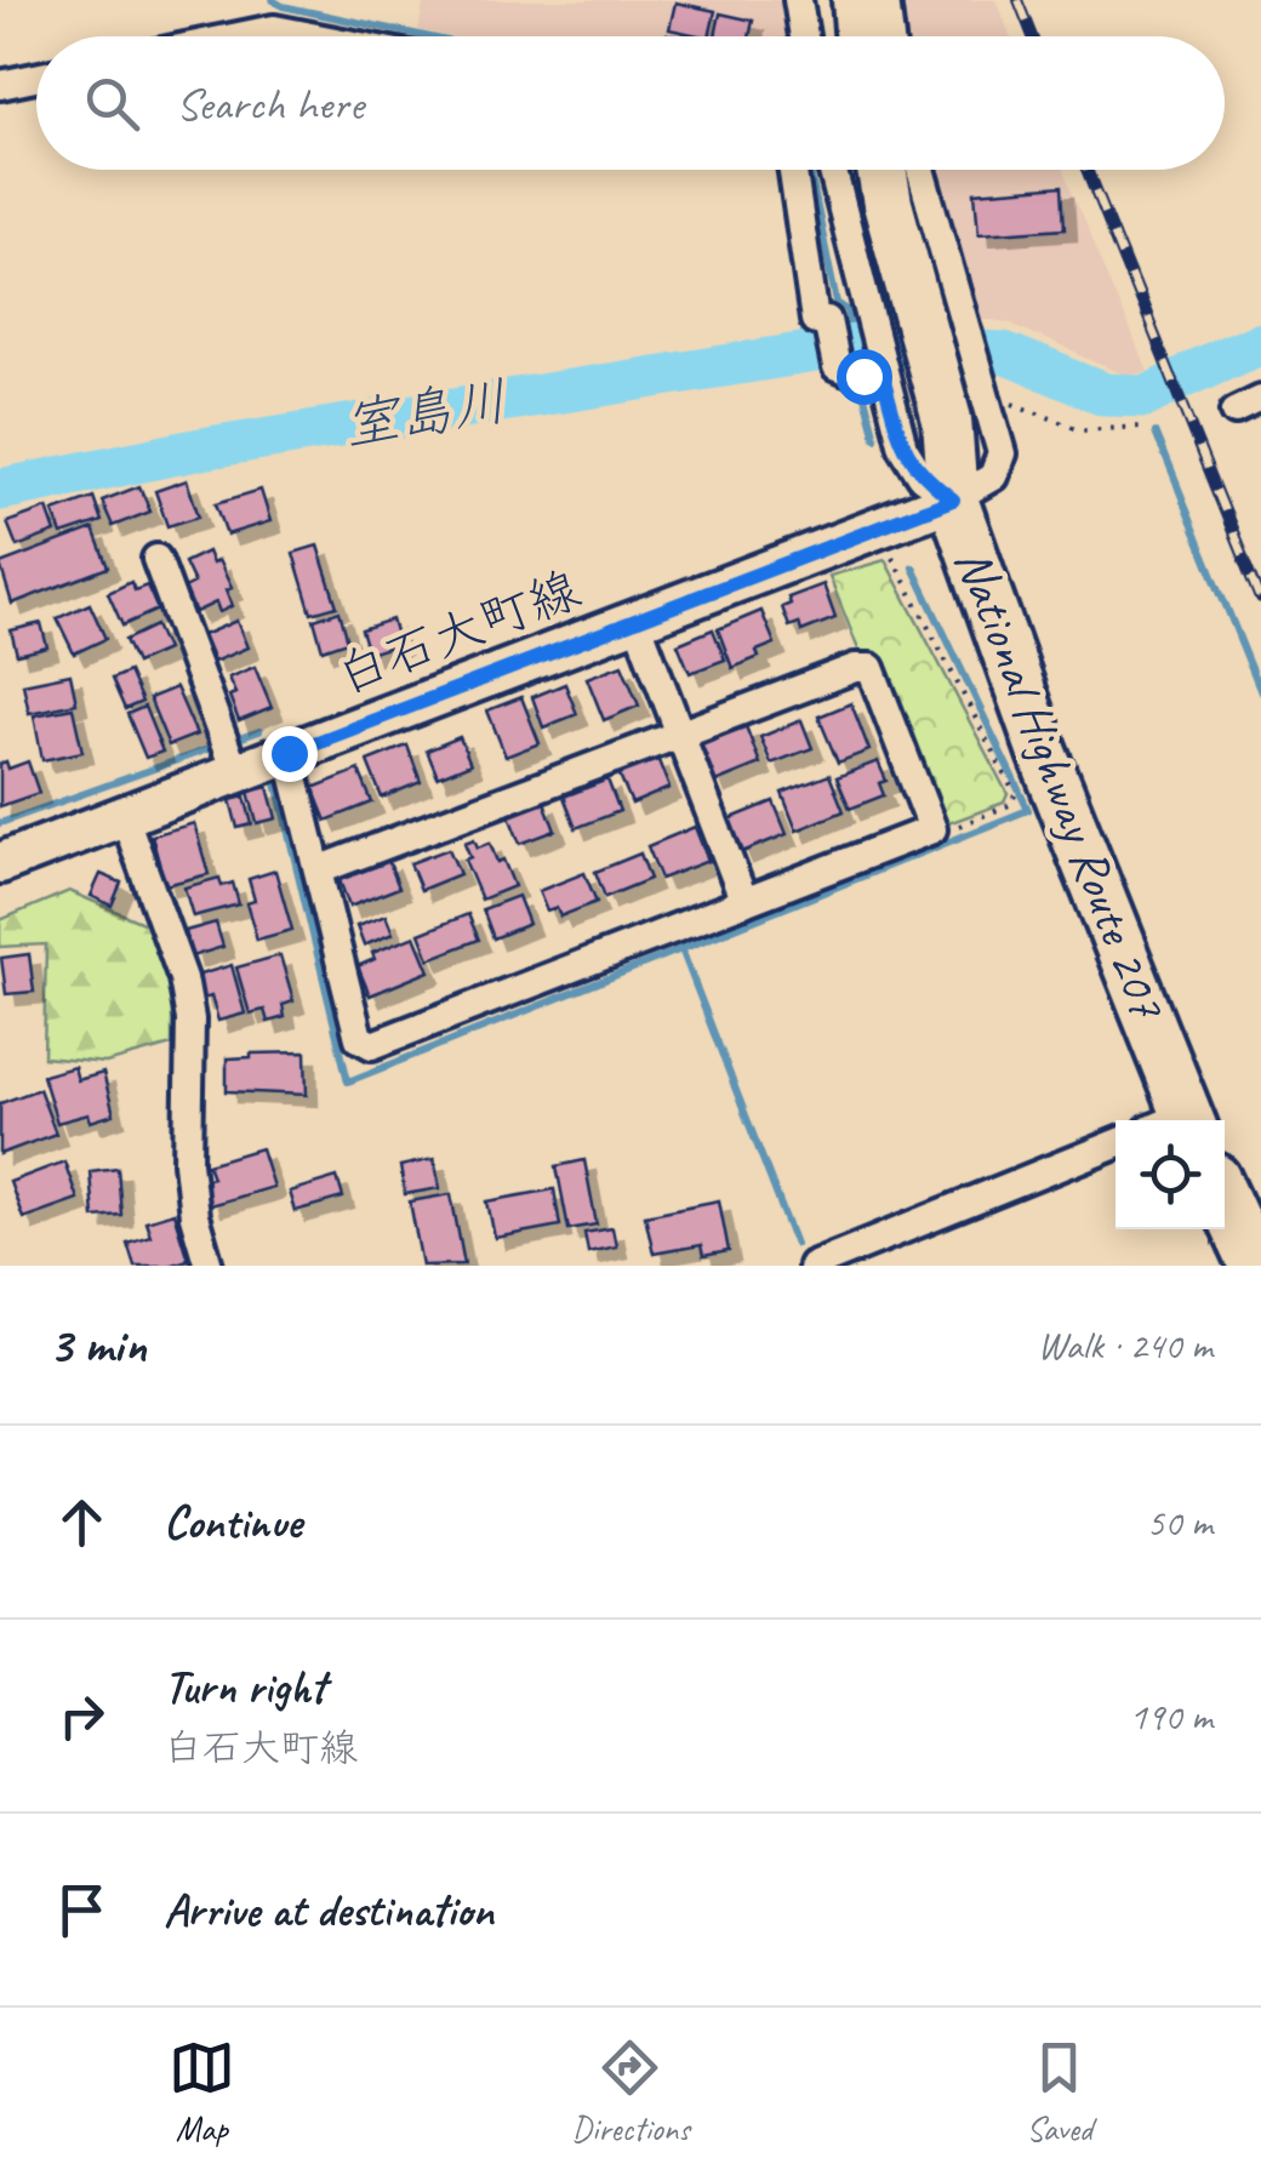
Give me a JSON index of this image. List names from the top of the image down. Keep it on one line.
{"streets":{"highway":["National Highway Route 207"],"main road":["白石大町線"]},"crossings":[["白石大町線","National Highway Route 207"]],"water":["室島川"],"page":{"search":"Search here","heading":["3 min","Walk · 240 m"],"list":[["Continue","50 m"],["Turn right","白石大町線","190 m"],"Arrive at destination"],"nav":["Map","Directions","Saved"]}}
